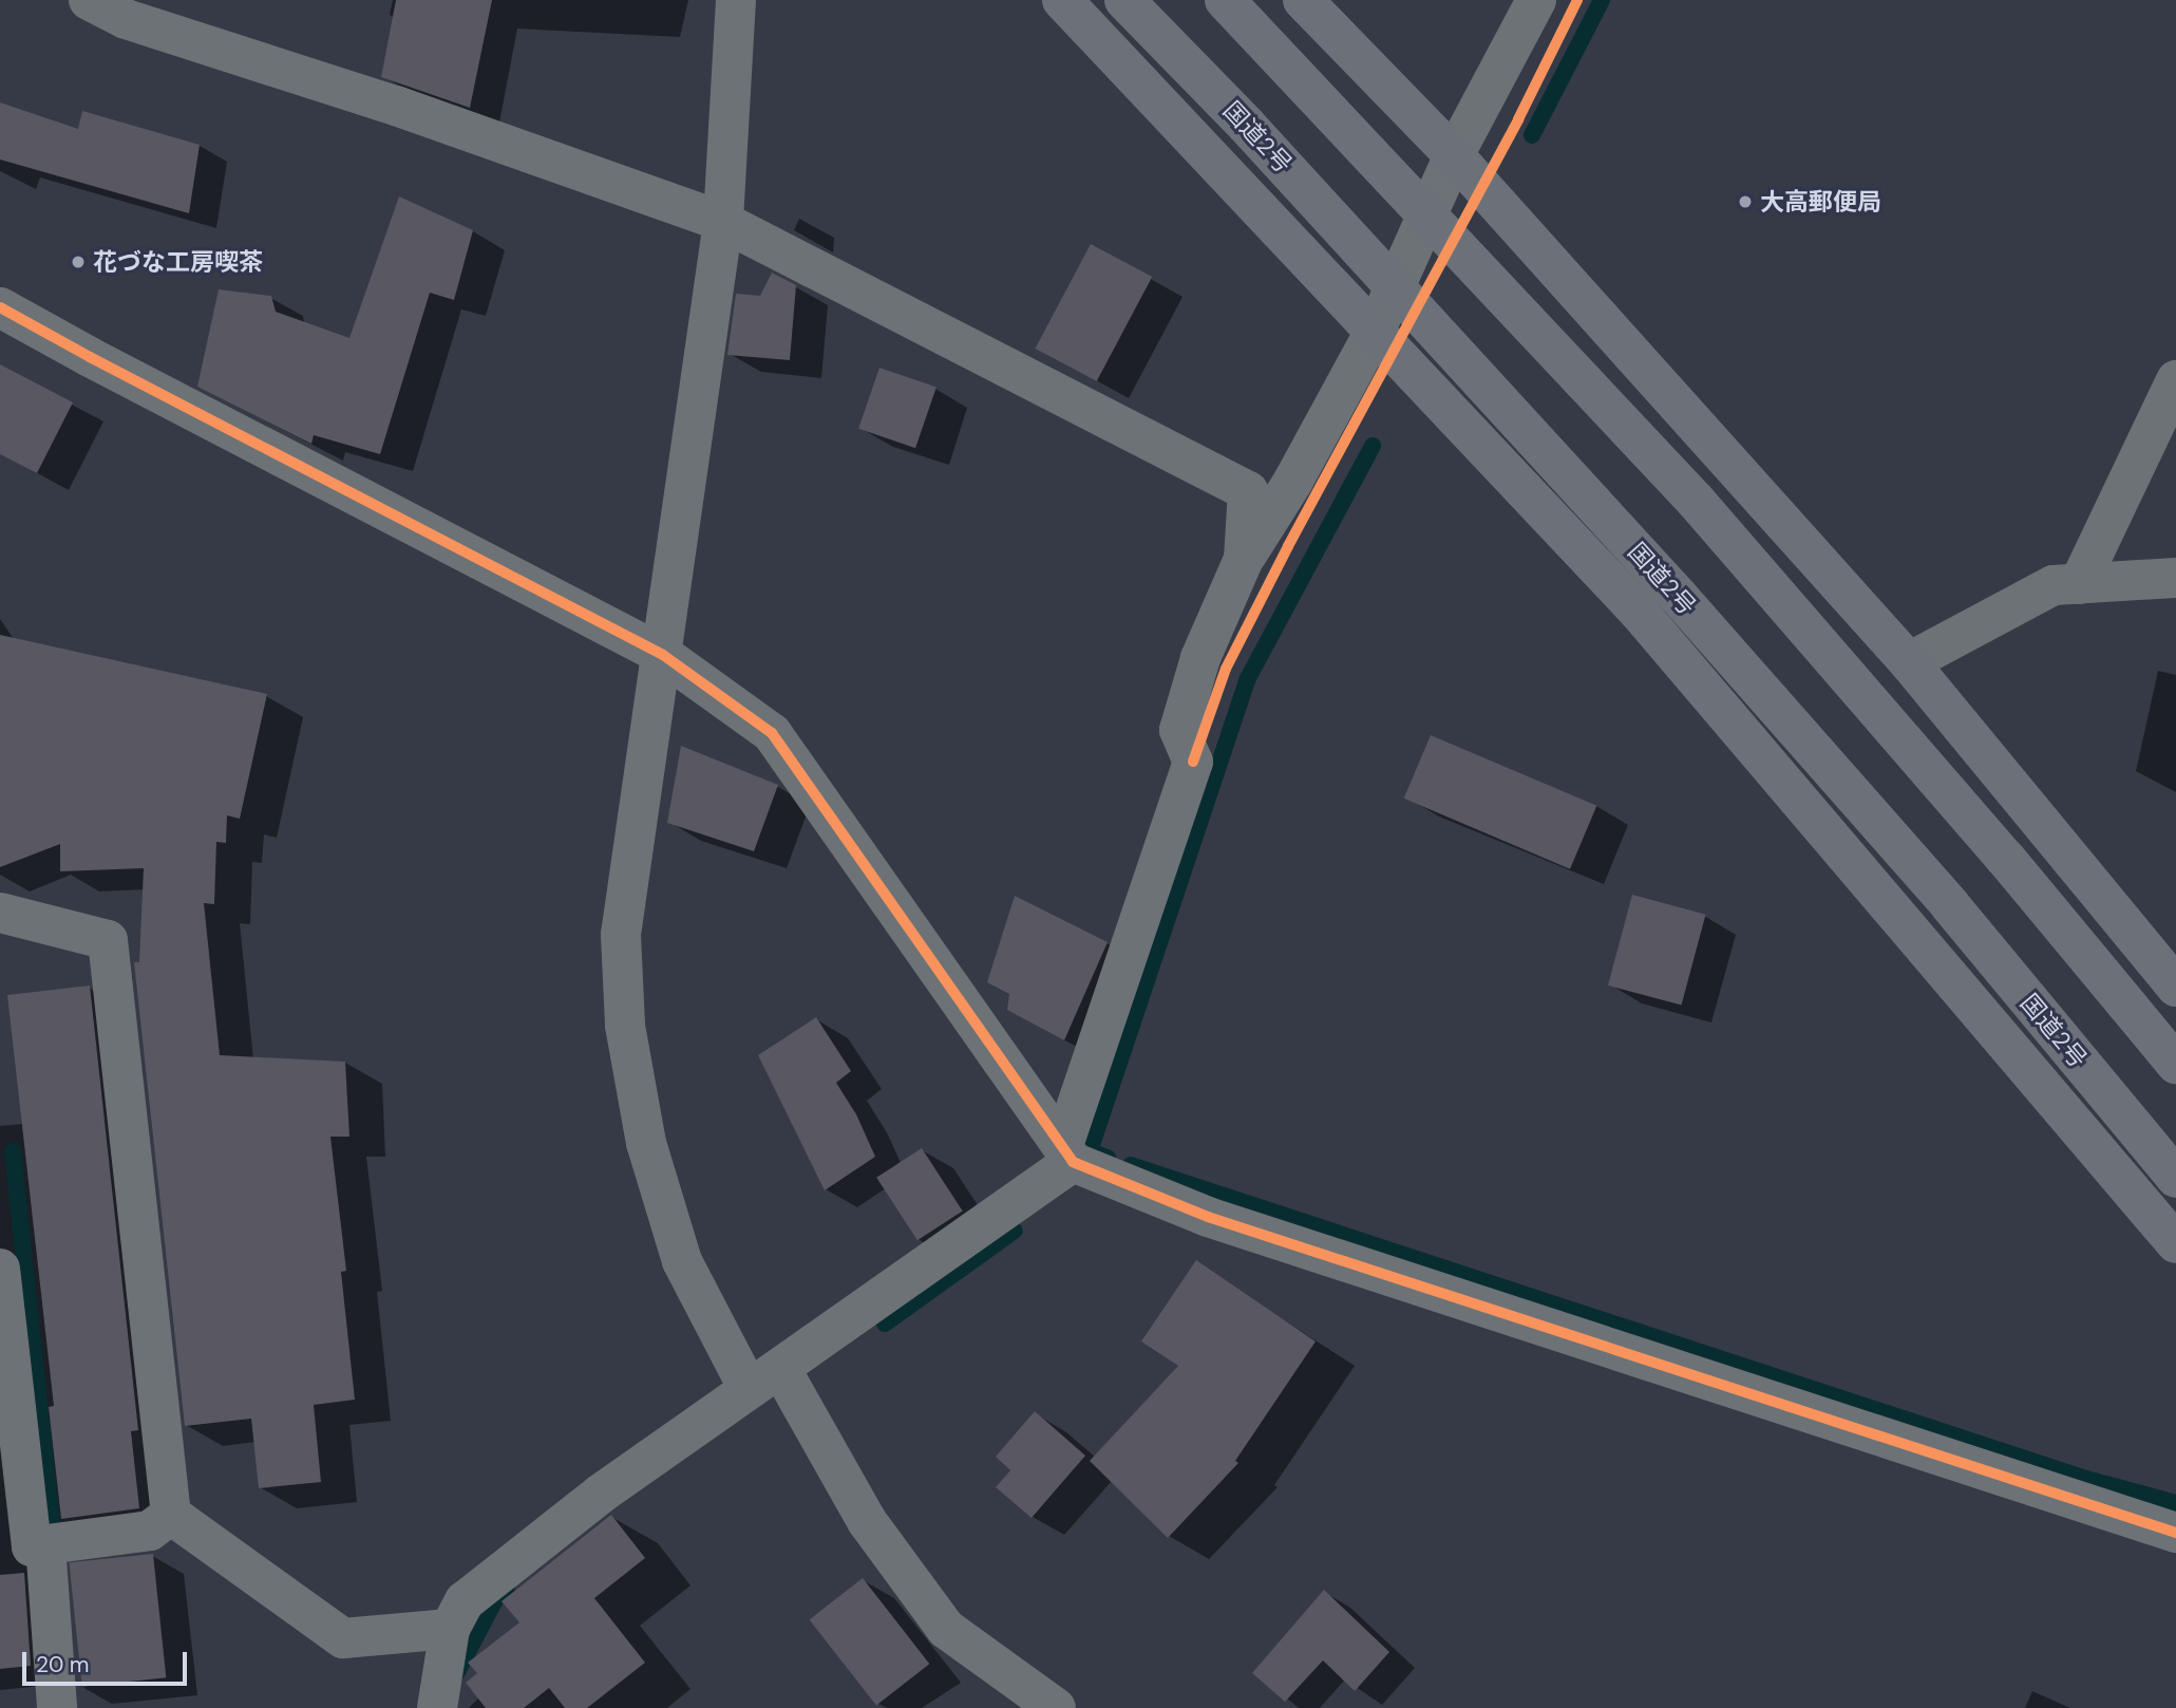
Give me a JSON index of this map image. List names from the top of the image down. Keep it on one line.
{"streets":{"highway":["国道2号"]},"places":["大高郵便局","花づな工房喫茶"],"scale_bar":"20 m"}
